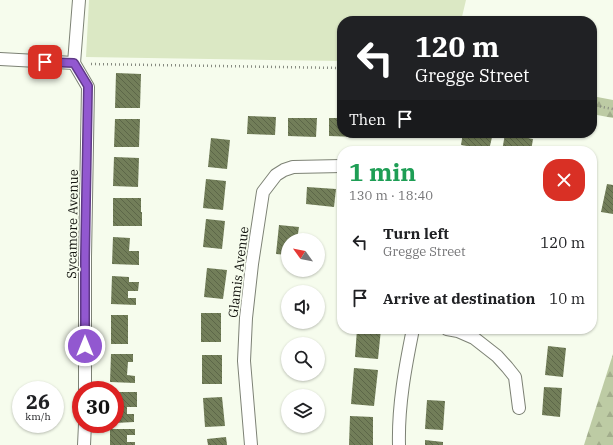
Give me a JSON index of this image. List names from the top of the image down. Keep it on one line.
{"streets":{"street":["Sycamore Avenue","Glamis Avenue"]},"north":"top left","page":{"turn":["120 m","Gregge Street"],"then":"Then","heading":["1 min","130 m · 18:40"],"list":[{"name":"Turn left","note":"Gregge Street","value":"120 m"},{"name":"Arrive at destination","value":"10 m"}],"speed":"26 km/h","limit":"30"}}
